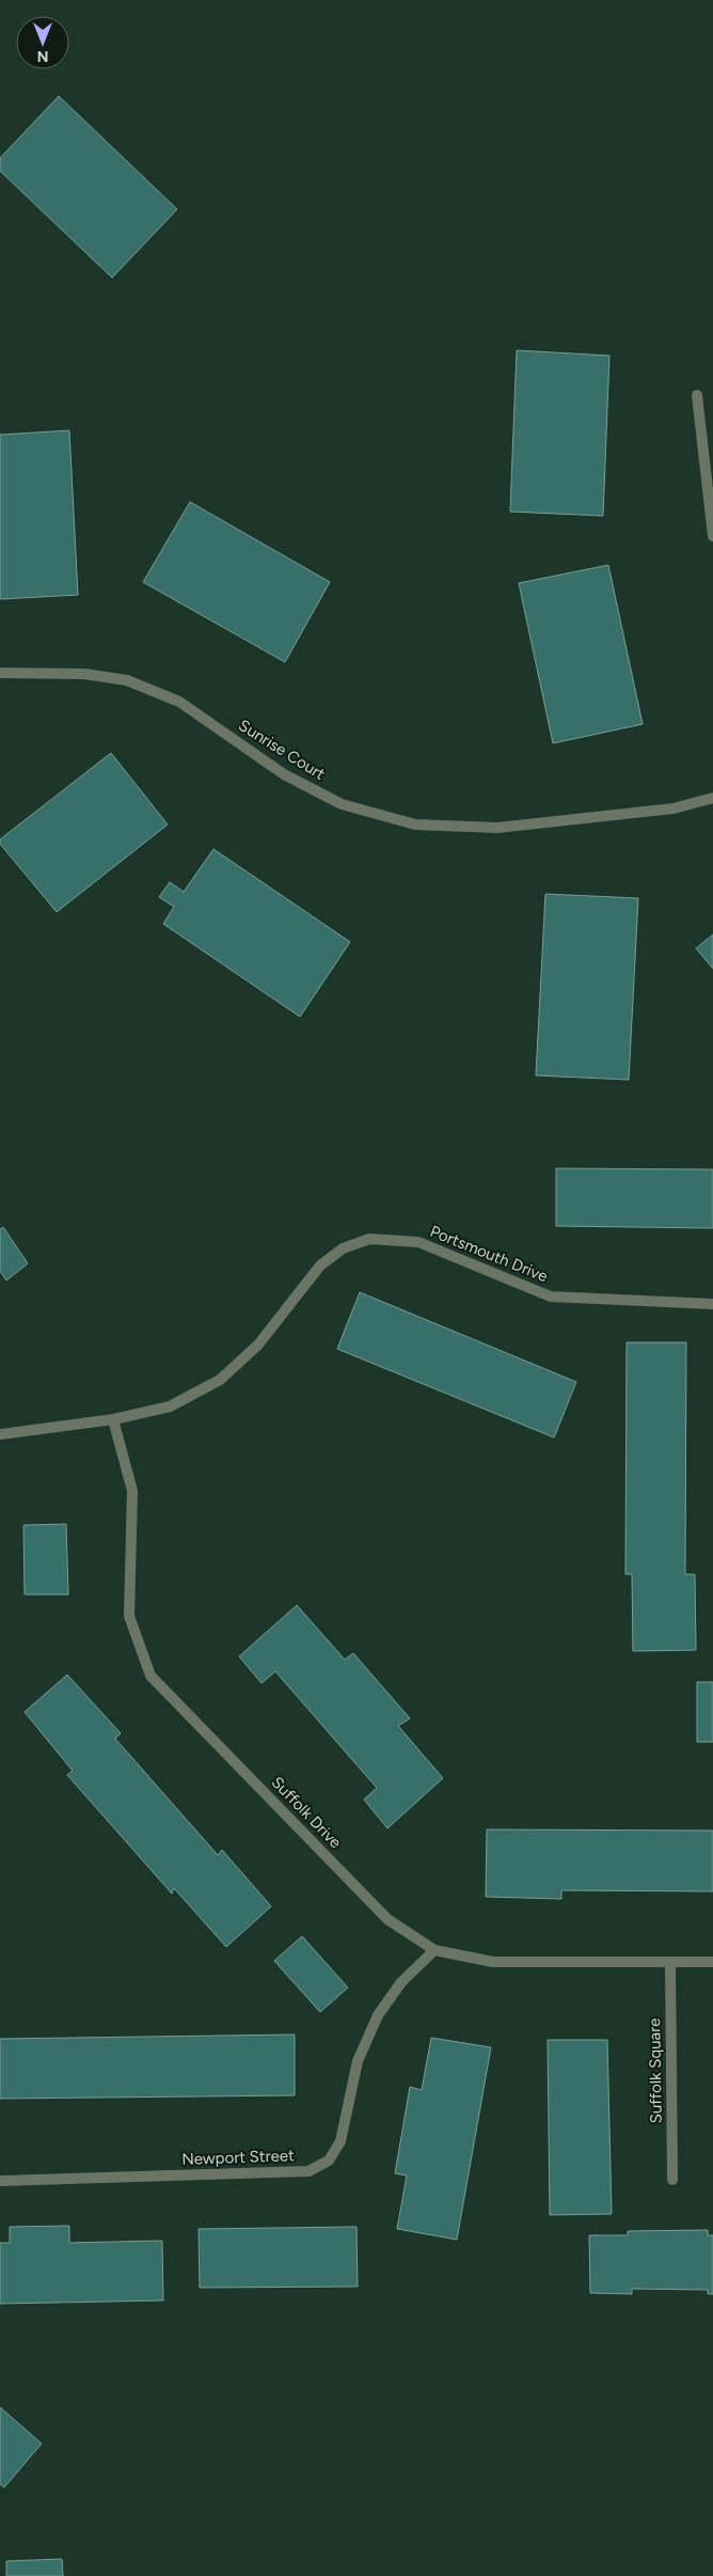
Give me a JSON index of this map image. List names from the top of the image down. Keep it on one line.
{"streets":{"street":["Sunrise Court","Portsmouth Drive","Suffolk Drive","Suffolk Square","Newport Street"]},"crossings":[["Portsmouth Drive","Suffolk Drive"],["Suffolk Drive","Suffolk Square"],["Suffolk Drive","Newport Street"]],"north":"bottom"}
